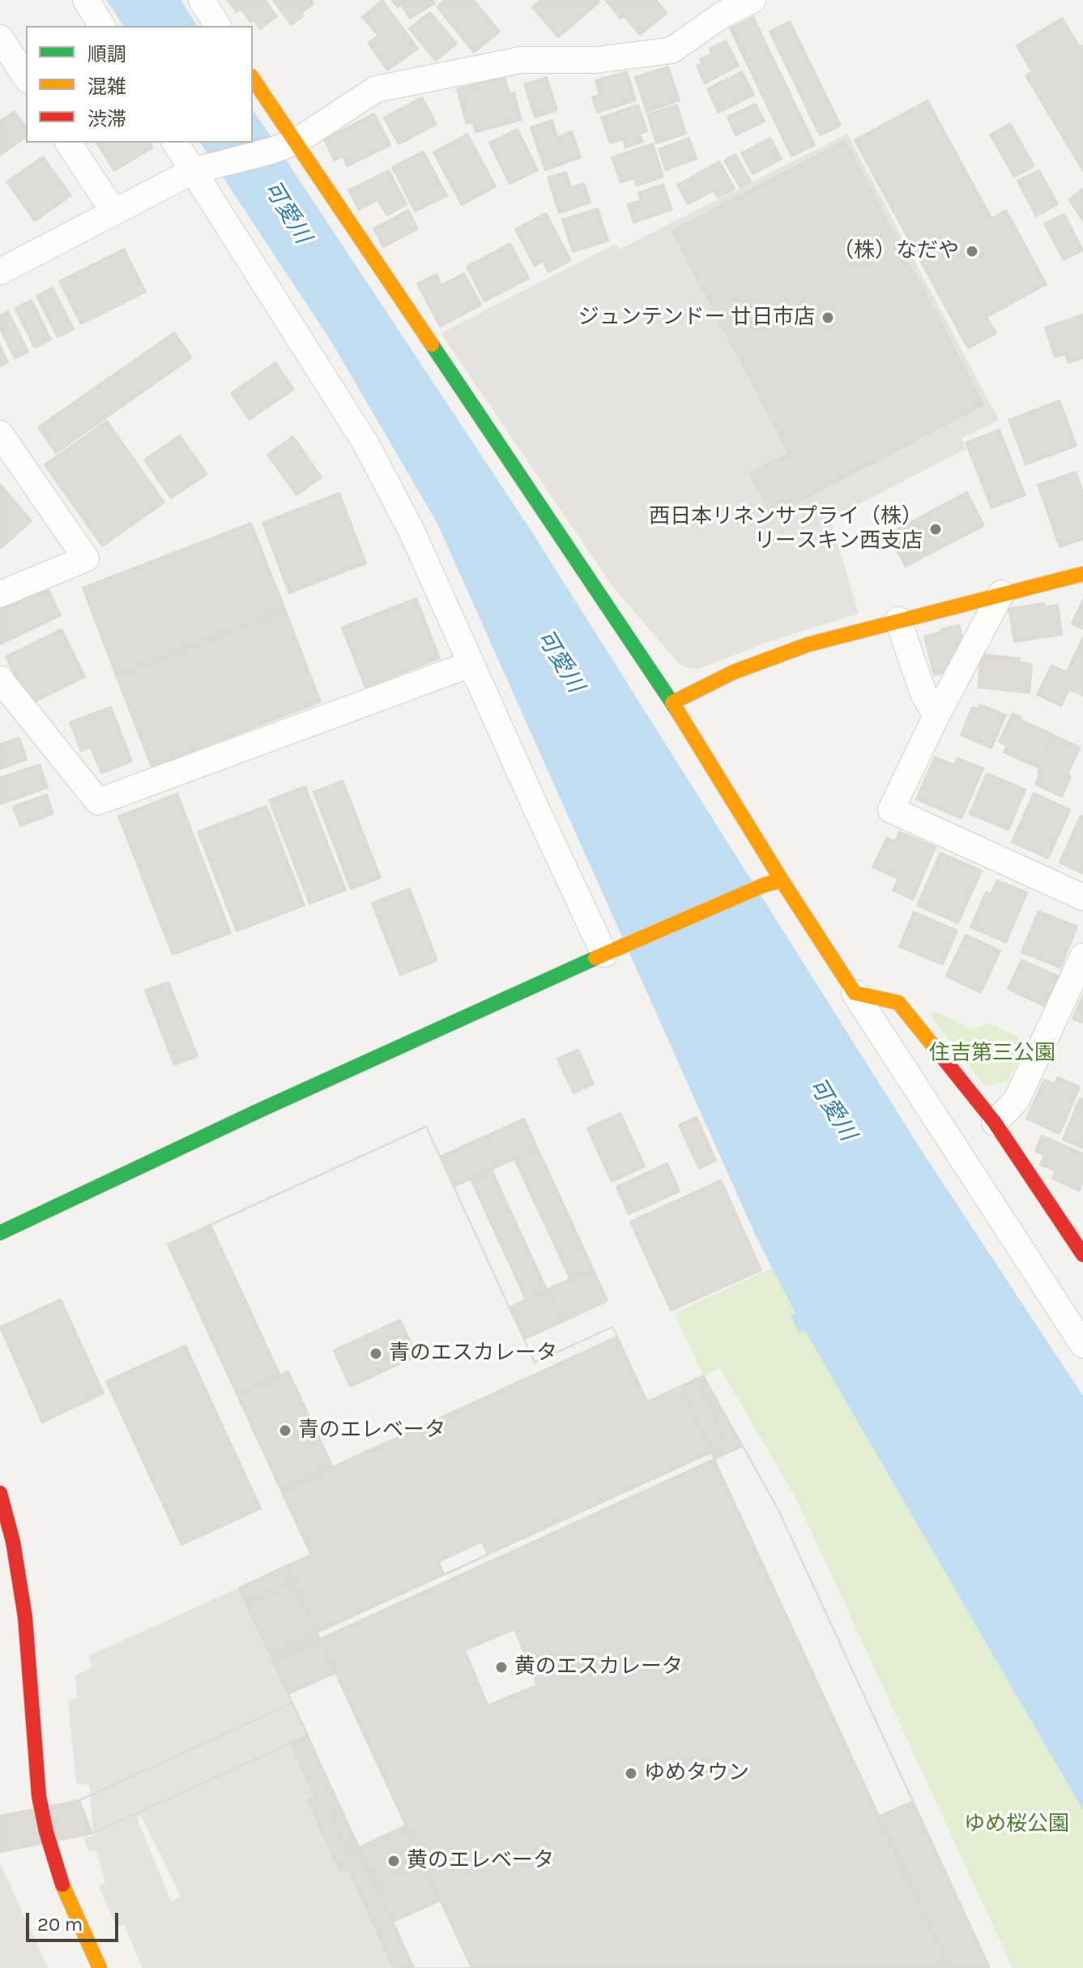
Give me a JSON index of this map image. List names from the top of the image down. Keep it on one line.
{"water":["可愛川"],"parks":["住吉第三公園","ゆめ桜公園"],"places":["（株）なだや","ジュンテンドー 廿日市店","西日本リネンサプライ（株） リースキン西支店","青のエスカレータ","青のエレベータ","黄のエスカレータ","ゆめタウン","黄のエレベータ"],"legend":["順調","混雑","渋滞"],"scale_bar":"20 m"}
